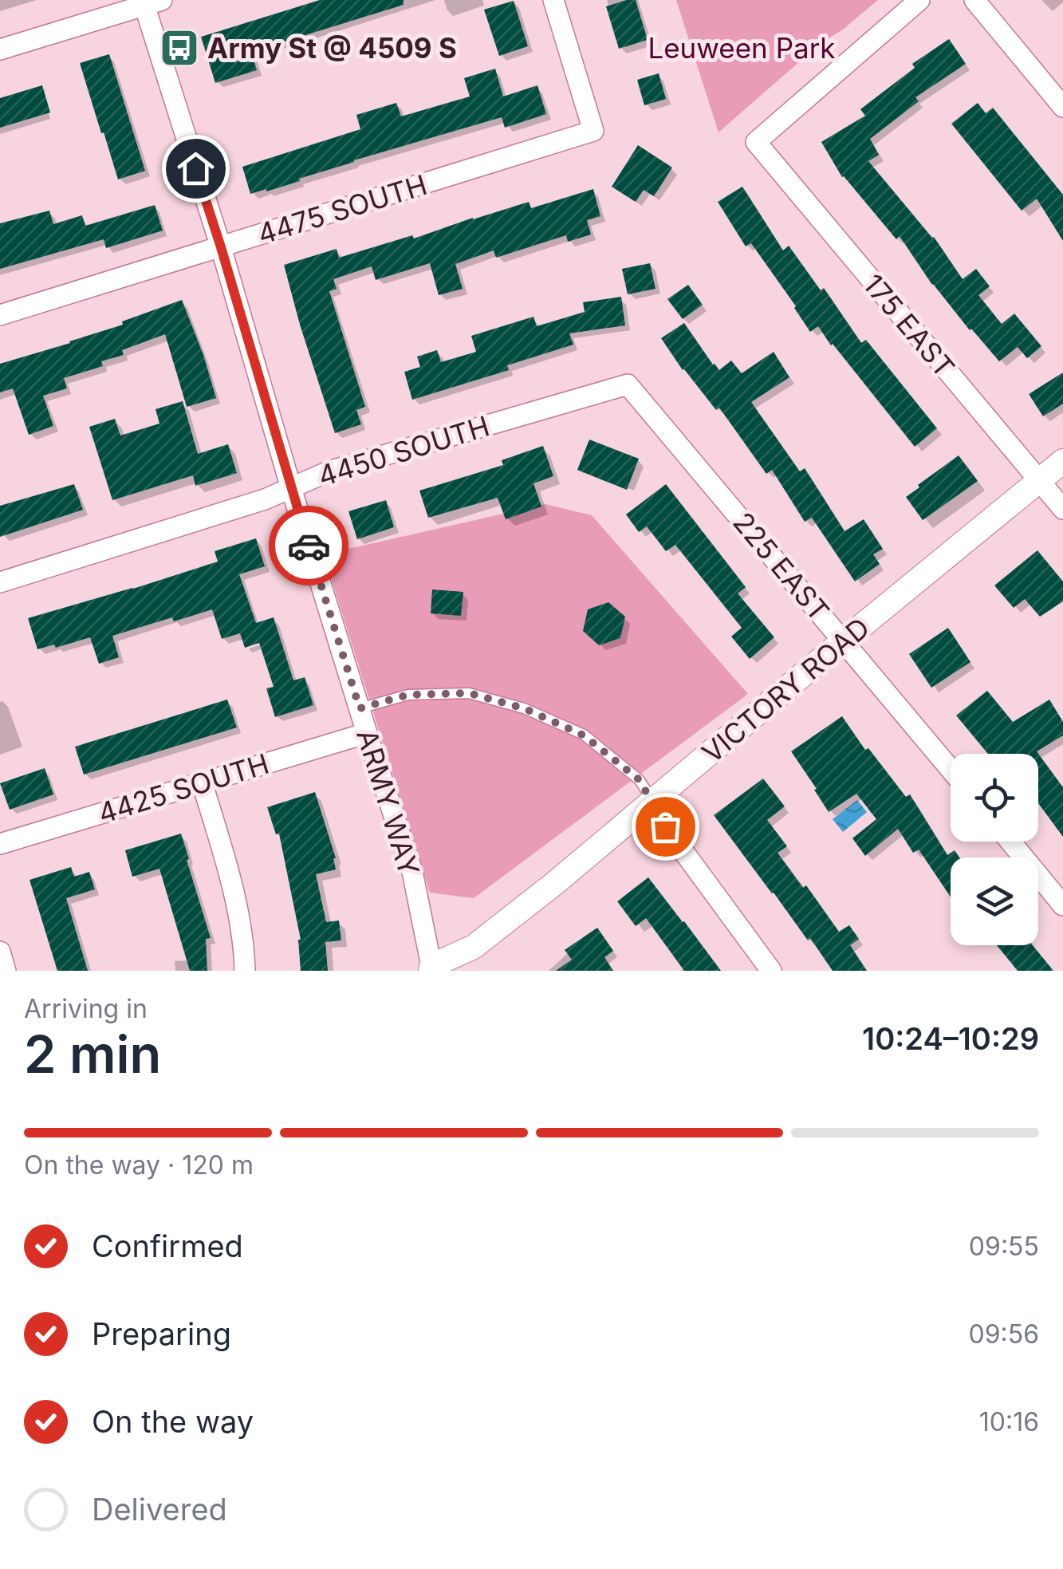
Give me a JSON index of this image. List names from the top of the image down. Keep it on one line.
{"streets":{"street":["4475 SOUTH","175 EAST","4450 SOUTH","225 EAST","VICTORY ROAD","4425 SOUTH","ARMY WAY"]},"crossings":[["4475 SOUTH","ARMY WAY"],["175 EAST","VICTORY ROAD"],["4450 SOUTH","225 EAST"],["4450 SOUTH","ARMY WAY"],["225 EAST","VICTORY ROAD"],["VICTORY ROAD","ARMY WAY"],["4425 SOUTH","ARMY WAY"]],"parks":["Leuween Park"],"places":{"bus stop":["Army St @ 4509 S"]},"page":{"heading":["2 min","Arriving in","10:24–10:29"],"bar":"On the way · 120 m","list":[["Confirmed","09:55"],["Preparing","09:56"],["On the way","10:16"],"Delivered"]}}
